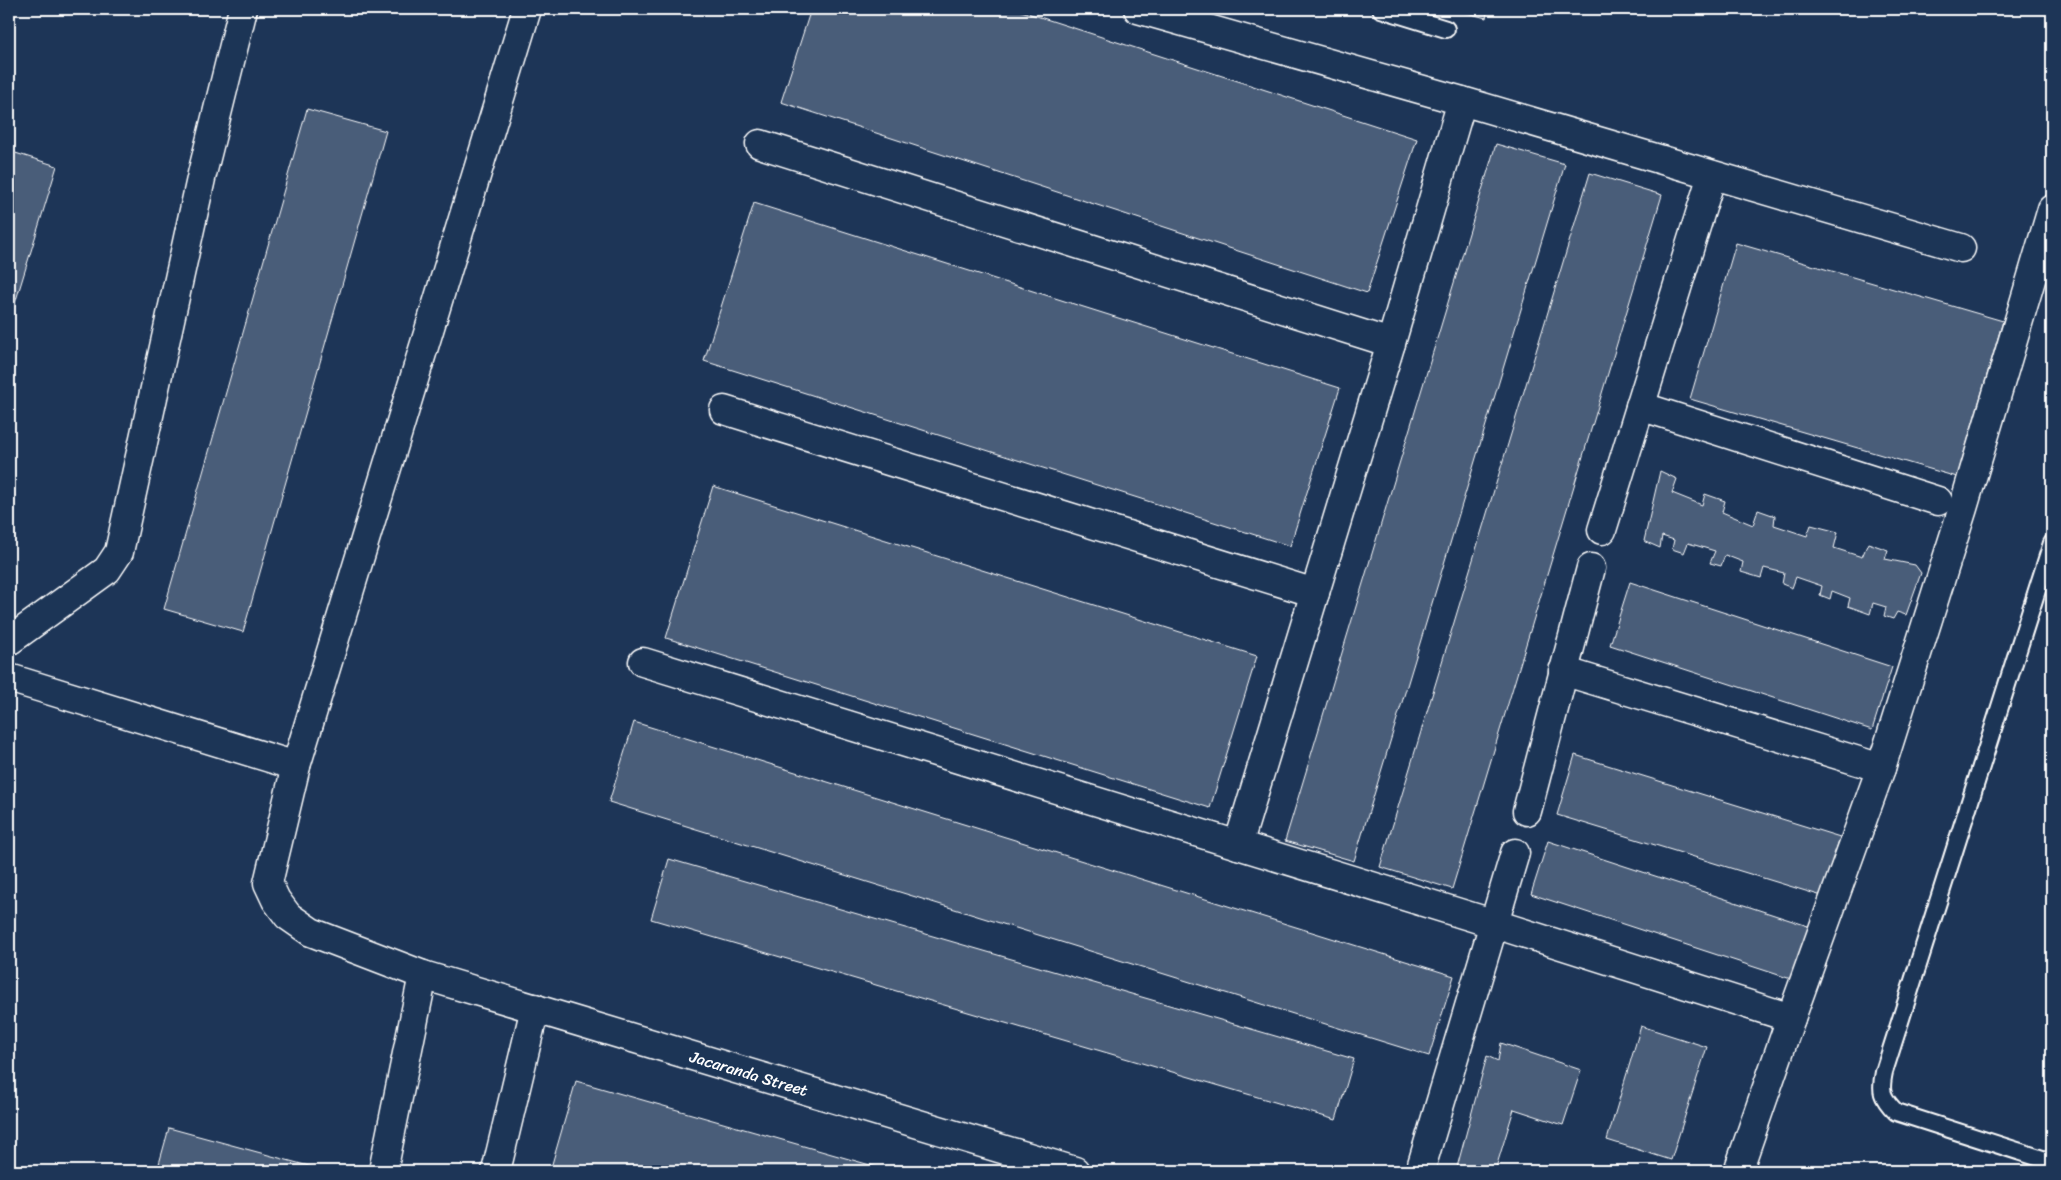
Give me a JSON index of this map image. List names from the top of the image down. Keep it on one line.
{"streets":{"street":["Jacaranda Street"]}}
